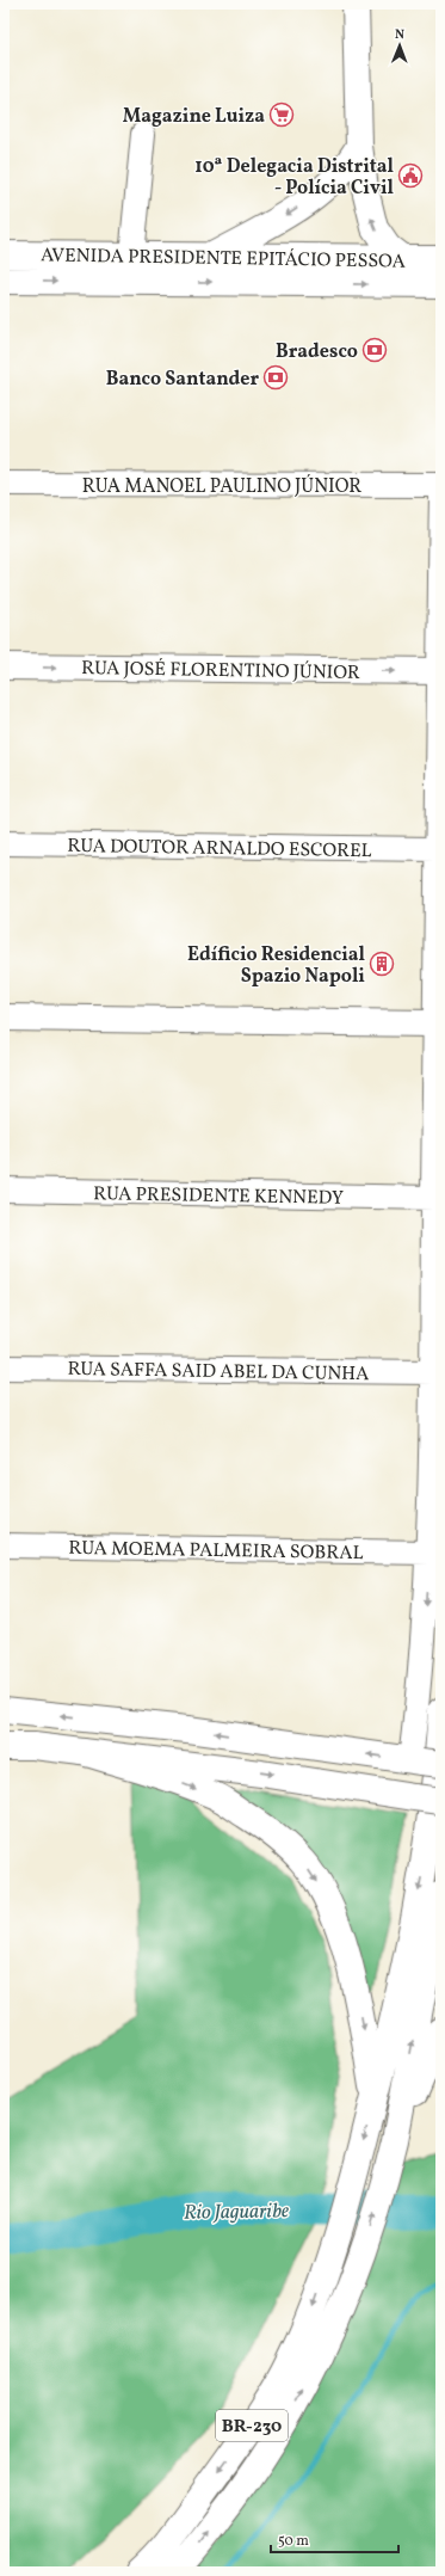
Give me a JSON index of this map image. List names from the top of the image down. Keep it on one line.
{"streets":{"main road":["AVENIDA PRESIDENTE EPITÁCIO PESSOA","RUA JOSÉ FLORENTINO JÚNIOR","BR-230"],"street":["RUA MANOEL PAULINO JÚNIOR","RUA DOUTOR ARNALDO ESCOREL","RUA PRESIDENTE KENNEDY","RUA SAFFA SAID ABEL DA CUNHA","RUA MOEMA PALMEIRA SOBRAL"]},"one_way":["RUA JOSÉ FLORENTINO JÚNIOR"],"water":["Rio Jaguaribe"],"places":{"supermarket":["Magazine Luiza"],"public building":["10ª Delegacia Distrital - Polícia Civil"],"bank":["Bradesco","Banco Santander"],"building":["Edíficio Residencial Spazio Napoli"]},"scale_bar":"50 m","north":"top"}
